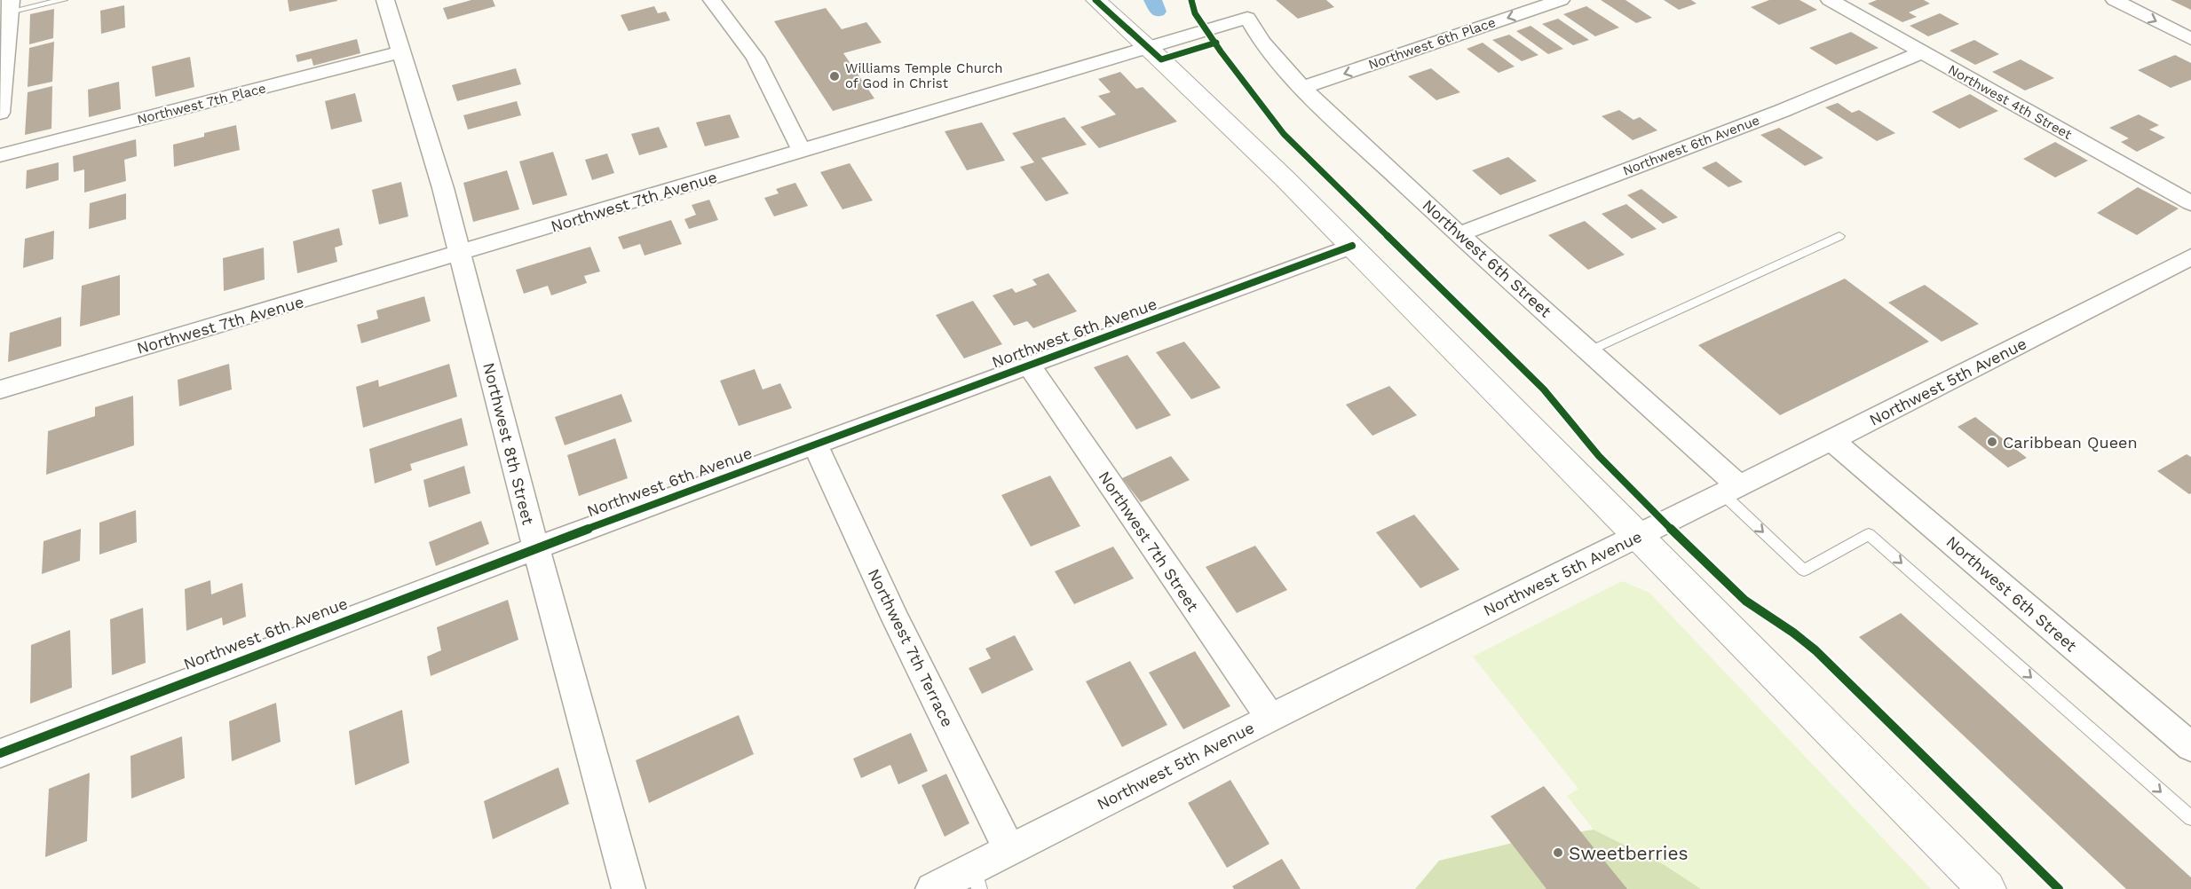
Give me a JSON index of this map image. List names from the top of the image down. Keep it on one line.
{"streets":{"street":["Northwest 6th Place","Northwest 4th Street","Northwest 7th Place","Northwest 6th Avenue","Northwest 7th Avenue","Northwest 6th Street","Northwest 5th Avenue","Northwest 8th Street","Northwest 7th Street","Northwest 7th Terrace"]},"crossings":[["Northwest 6th Place","Northwest 6th Street"],["Northwest 4th Street","Northwest 6th Avenue"],["Northwest 7th Place","Northwest 8th Street"],["Northwest 6th Avenue","Northwest 6th Street"],["Northwest 6th Avenue","Northwest 8th Street"],["Northwest 6th Avenue","Northwest 7th Street"],["Northwest 6th Avenue","Northwest 7th Terrace"],["Northwest 7th Avenue","Northwest 6th Street"],["Northwest 7th Avenue","Northwest 8th Street"],["Northwest 6th Street","Northwest 5th Avenue"],["Northwest 5th Avenue","Northwest 7th Street"],["Northwest 5th Avenue","Northwest 7th Terrace"]],"one_way":["Northwest 6th Place"],"places":["Williams Temple Church of God in Christ","Caribbean Queen","Sweetberries"]}
